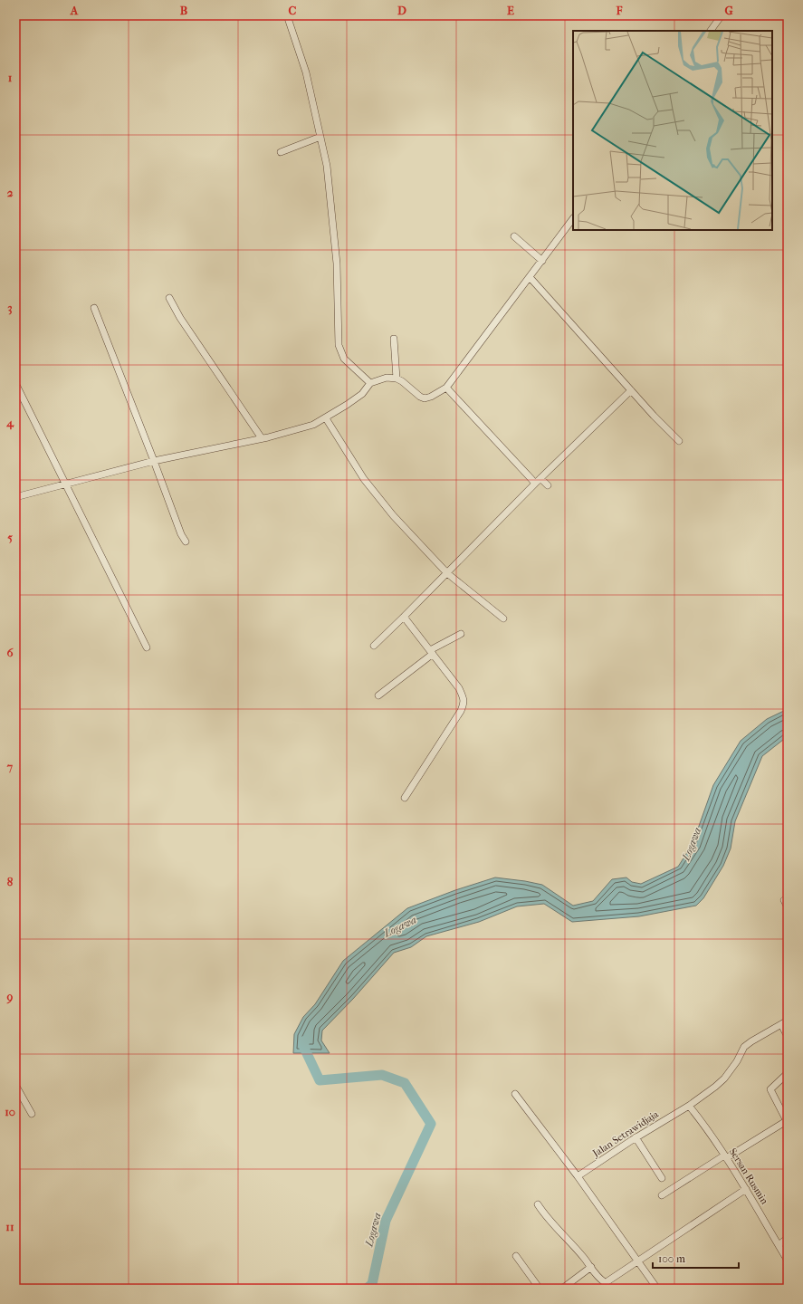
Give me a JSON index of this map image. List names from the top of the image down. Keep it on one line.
{"streets":{"street":["Jalan Setrawidjaja","Sersan Rusmin"]},"crossings":[["Jalan Setrawidjaja","Sersan Rusmin"]],"water":["Logawa"],"scale_bar":"100 m","grid":{"columns":["A","B","C","D","E","F","G"],"rows":["1","2","3","4","5","6","7","8","9","10","11"]}}
